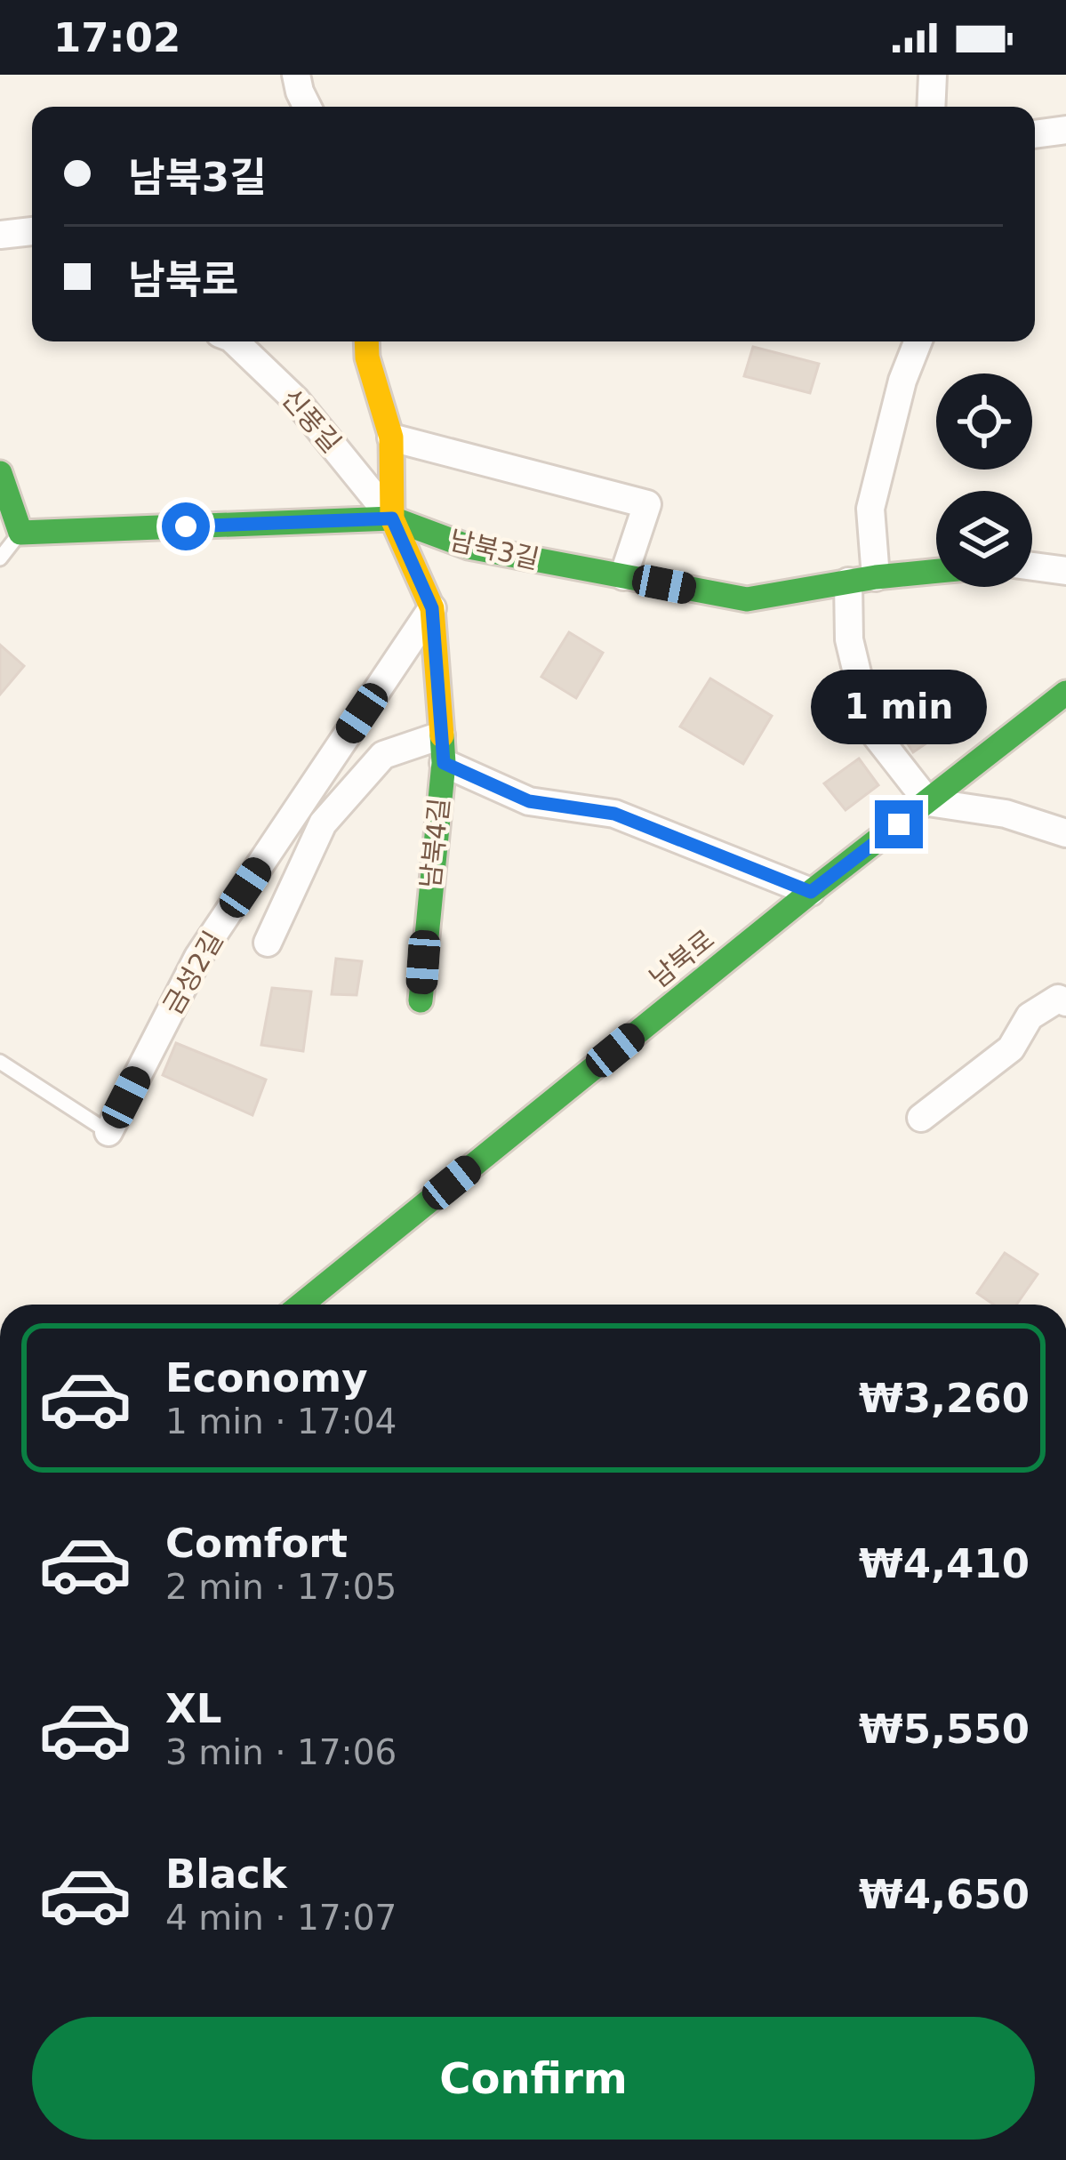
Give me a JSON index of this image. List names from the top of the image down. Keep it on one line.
{"streets":{"street":["신풍길","남북3길","남북4길","남북로","금성2길"]},"crossings":[["신풍길","남북3길"],["신풍길","남북4길"],["남북3길","남북4길"],["남북4길","금성2길"]],"page":{"status":"17:02","banner":["남북3길","남북로"],"bubble":"1 min","list":[{"name":"Economy","note":"1 min · 17:04","value":"₩3,260"},{"name":"Comfort","note":"2 min · 17:05","value":"₩4,410"},{"name":"XL","note":"3 min · 17:06","value":"₩5,550"},{"name":"Black","note":"4 min · 17:07","value":"₩4,650"}],"buttons":"Confirm"}}
